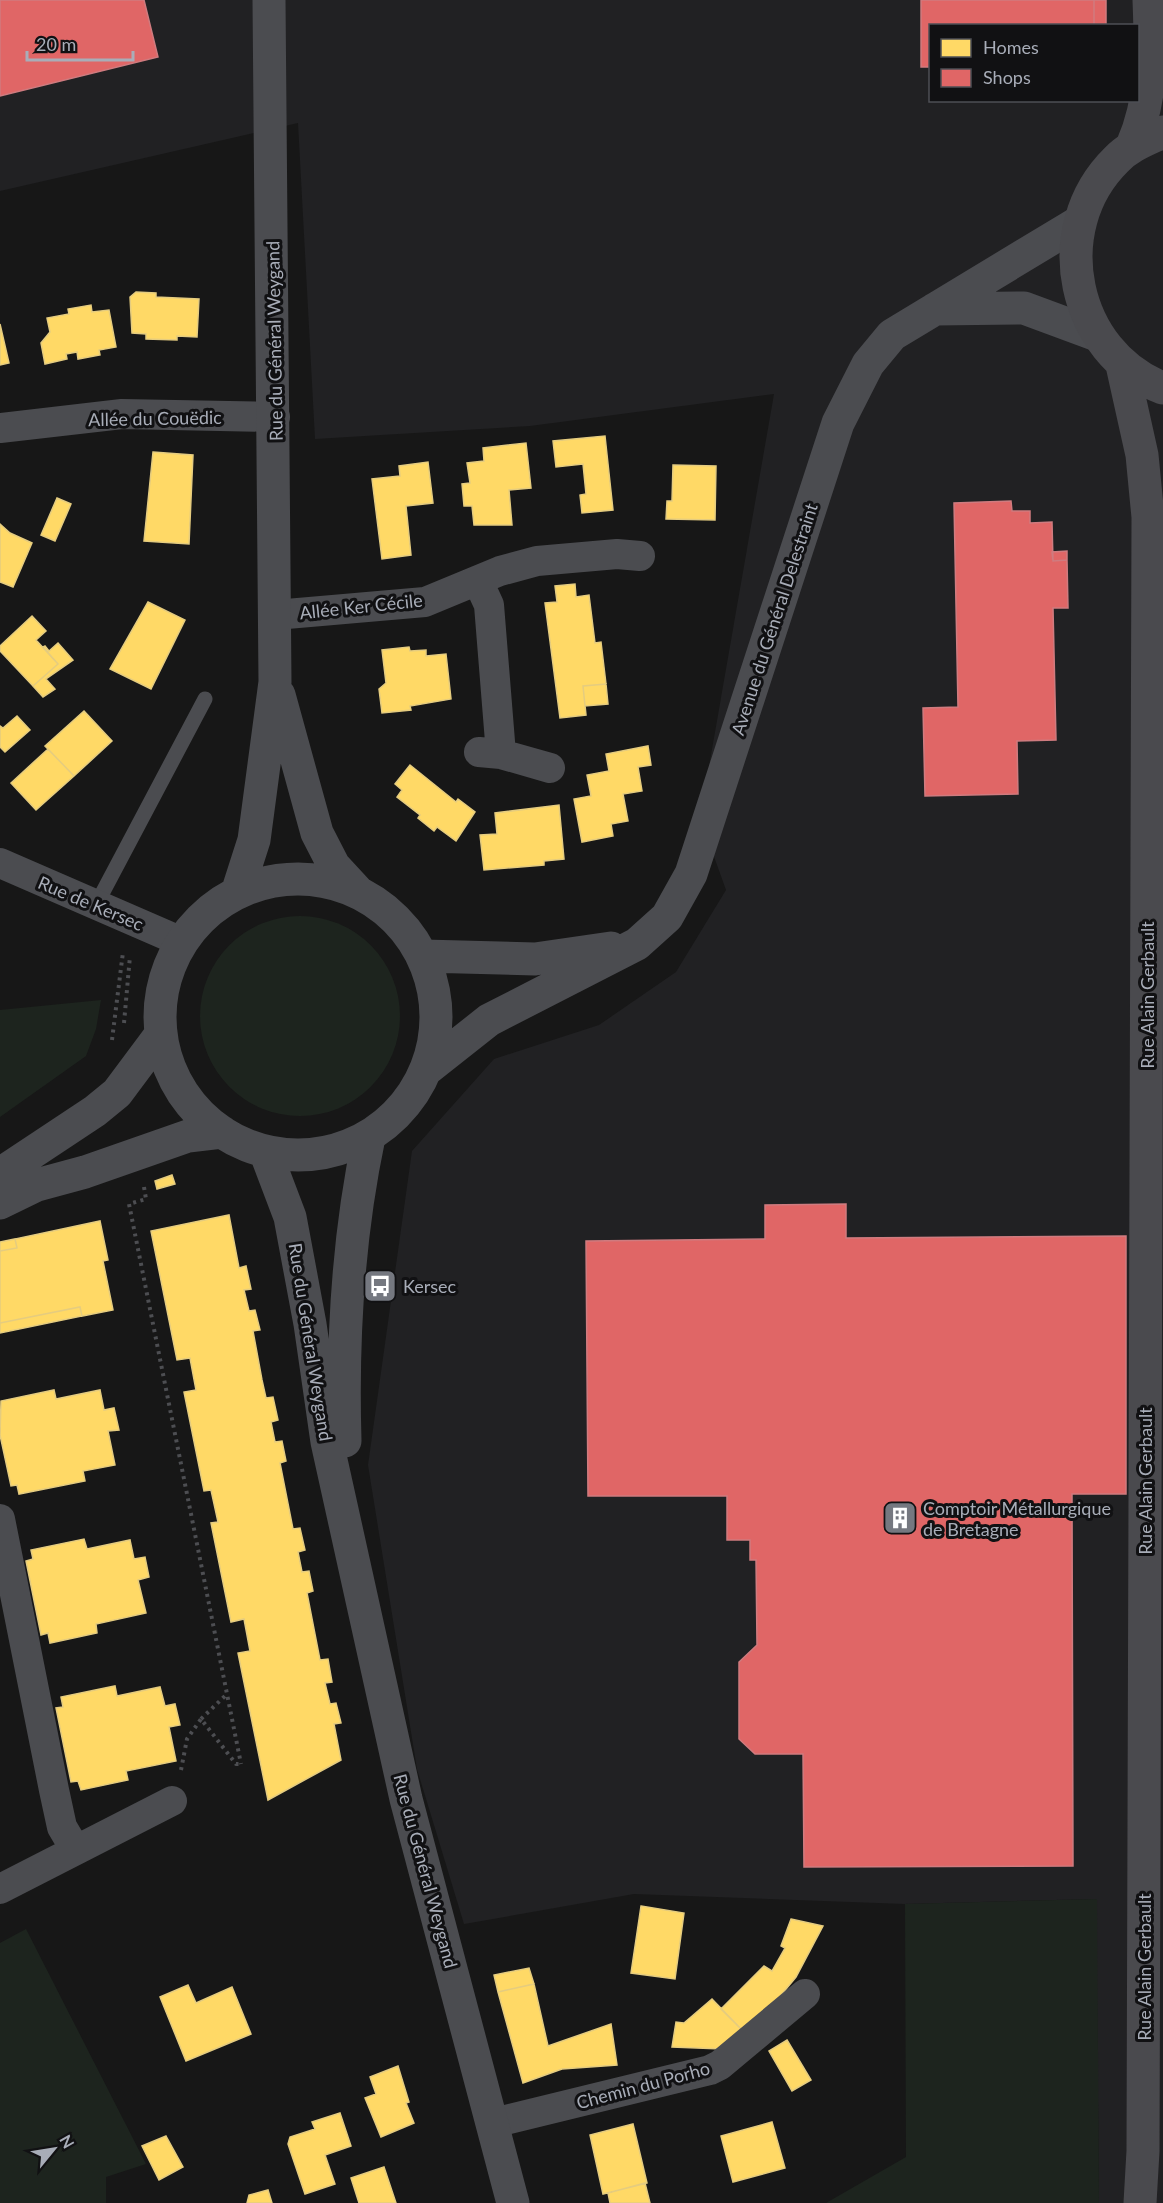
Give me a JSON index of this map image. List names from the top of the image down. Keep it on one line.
{"streets":{"main road":["Rue Alain Gerbault"],"street":["Rue du Général Weygand","Allée du Couëdic","Allée Ker Cécile","Avenue du Général Delestraint","Rue de Kersec","Chemin du Porho"]},"crossings":[["Rue du Général Weygand","Allée du Couëdic"],["Rue du Général Weygand","Allée Ker Cécile"],["Rue du Général Weygand","Chemin du Porho"]],"places":{"bus stop":["Kersec"],"building":["Comptoir Métallurgique de Bretagne"]},"legend":["Homes","Shops"],"scale_bar":"20 m","north":"top right"}
